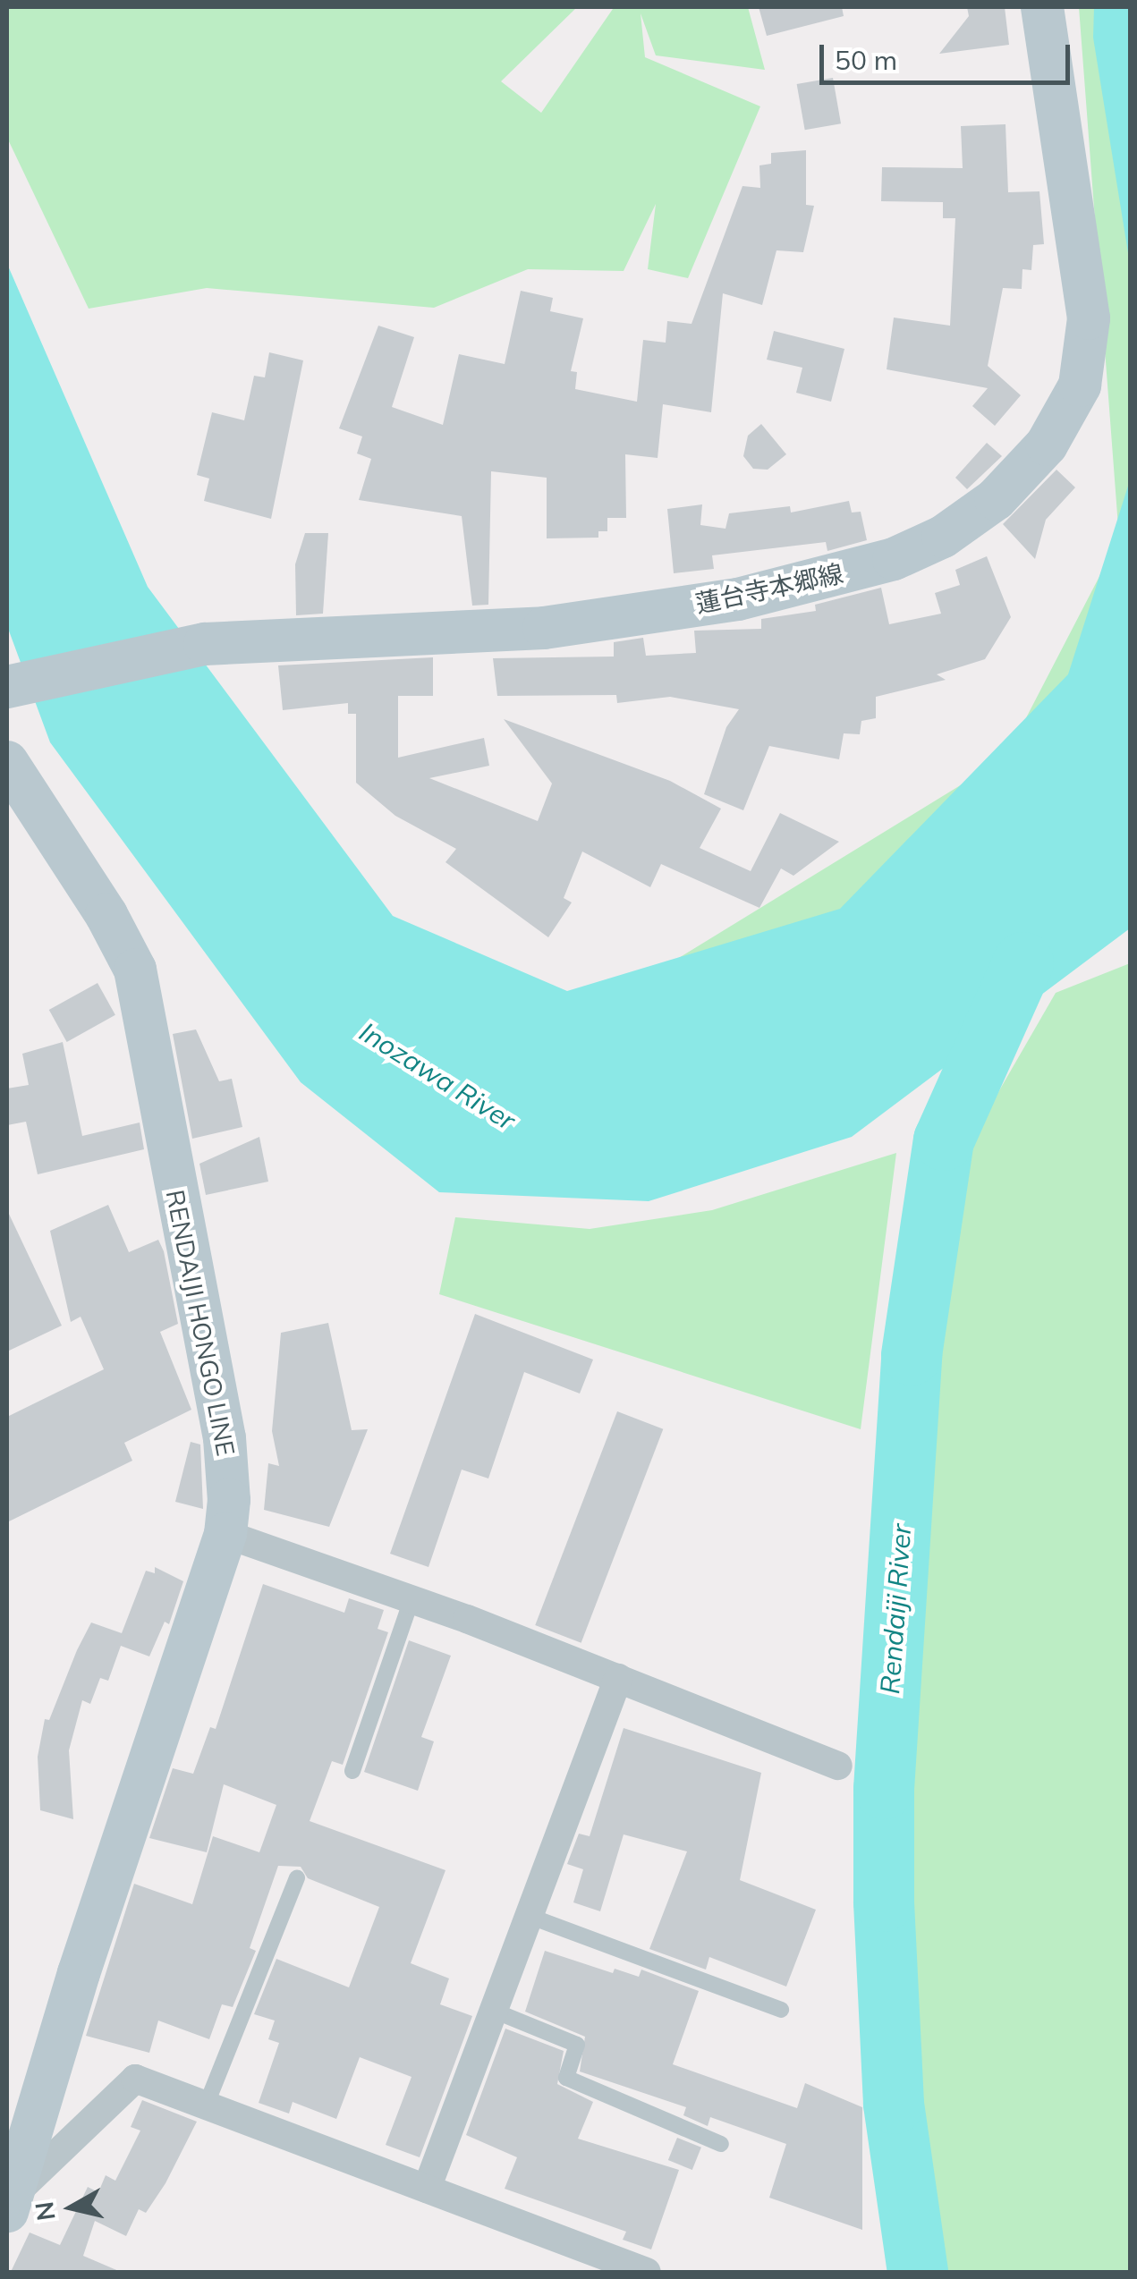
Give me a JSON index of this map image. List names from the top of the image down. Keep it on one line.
{"streets":{"main road":["蓮台寺本郷線","RENDAIJI HONGO LINE"]},"water":["Inozawa River","Rendaiji River"],"scale_bar":"50 m","north":"left"}
